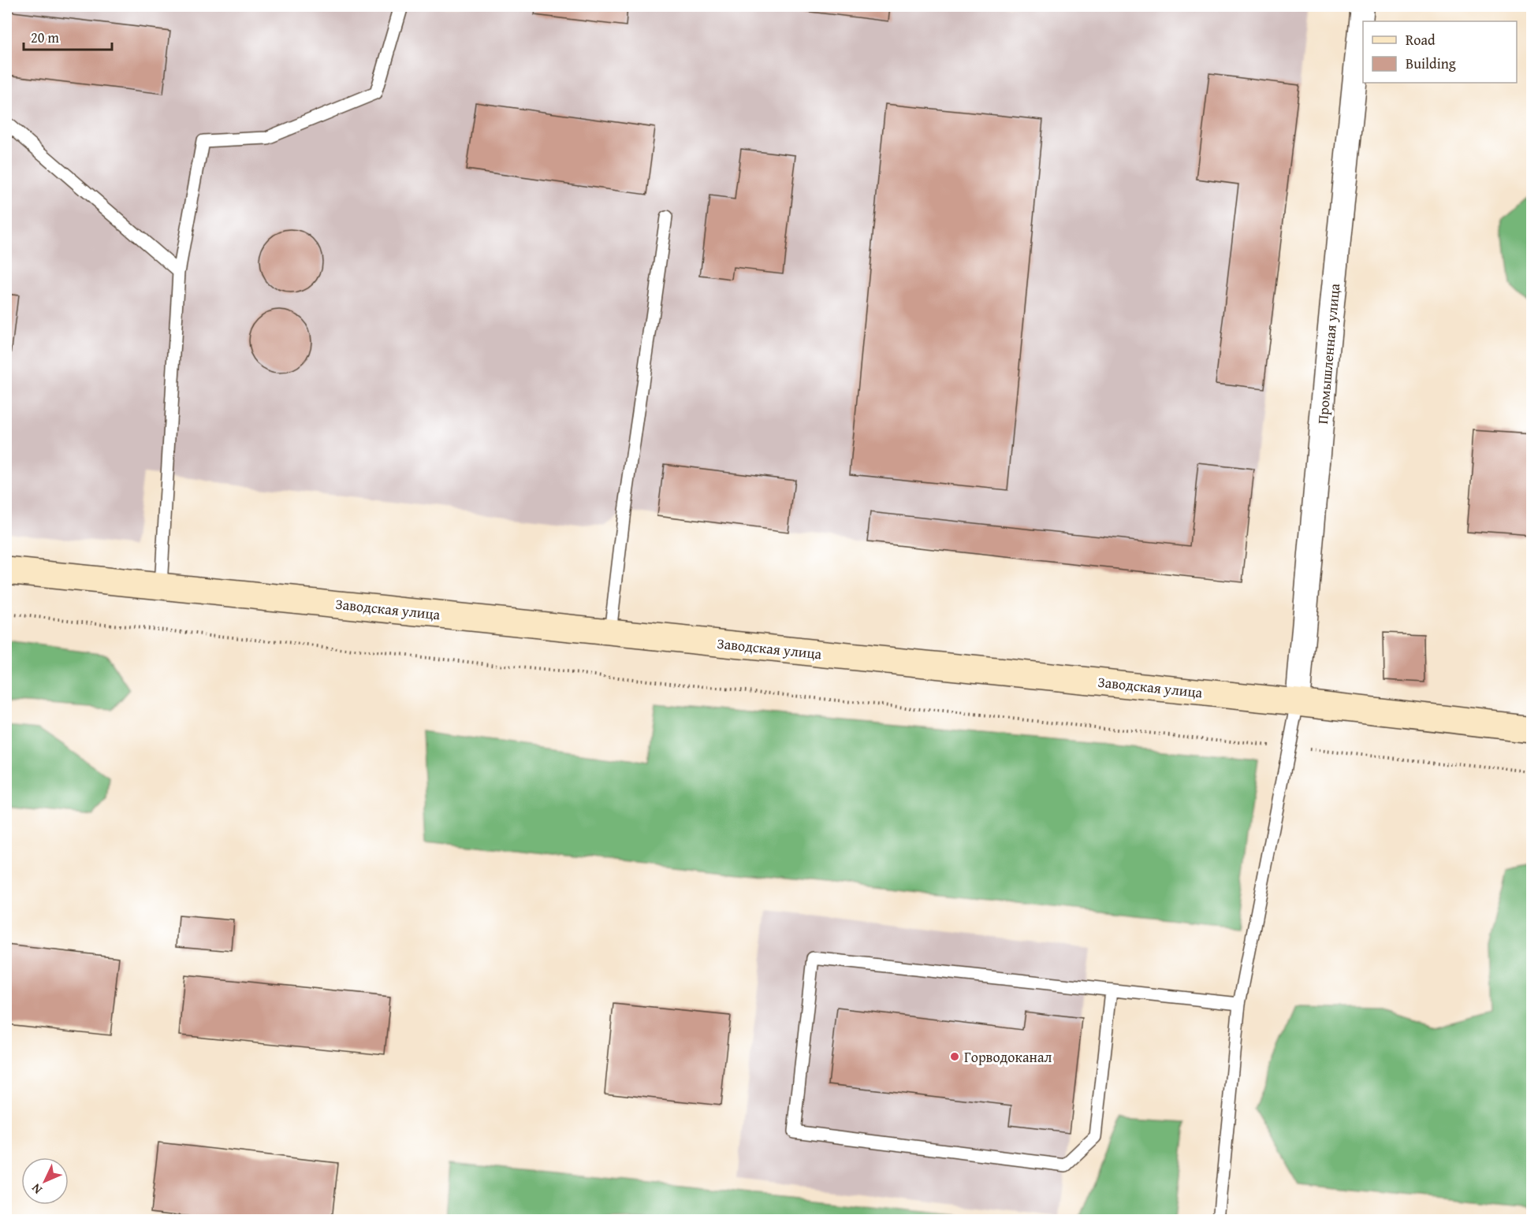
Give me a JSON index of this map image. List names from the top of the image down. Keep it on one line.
{"streets":{"main road":["Заводская улица"],"street":["Промышленная улица"]},"crossings":[["Промышленная улица","Заводская улица"]],"places":["Горводоканал"],"legend":["Road","Building"],"scale_bar":"20 m","north":"bottom left"}
